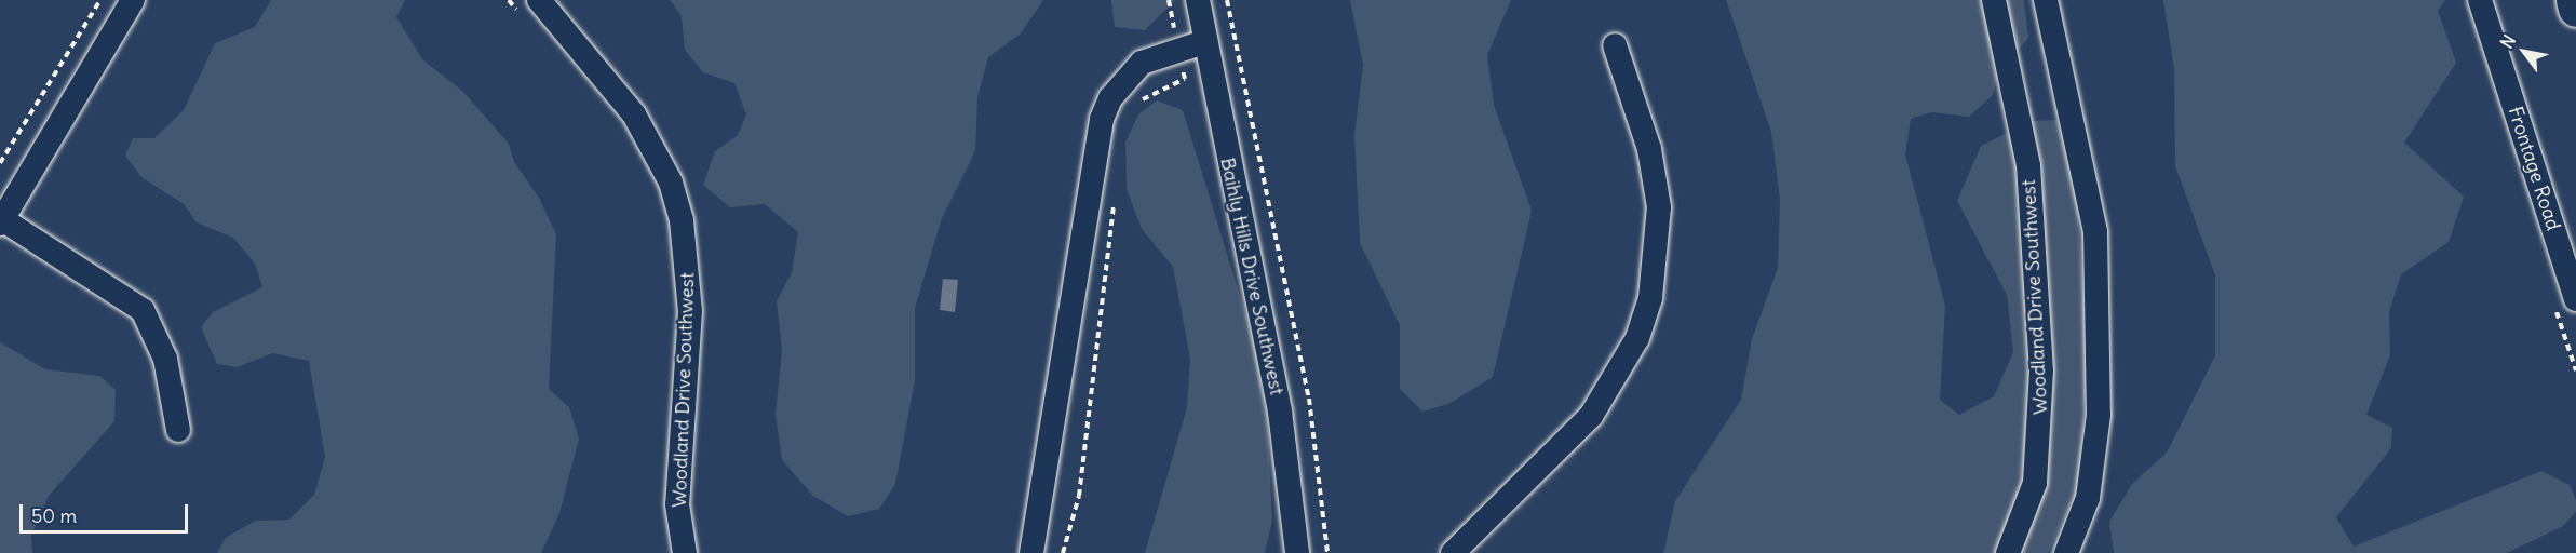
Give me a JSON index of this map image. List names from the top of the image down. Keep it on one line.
{"streets":{"street":["Frontage Road","Baihly Hills Drive Southwest","Woodland Drive Southwest"]},"scale_bar":"50 m","north":"top left"}
